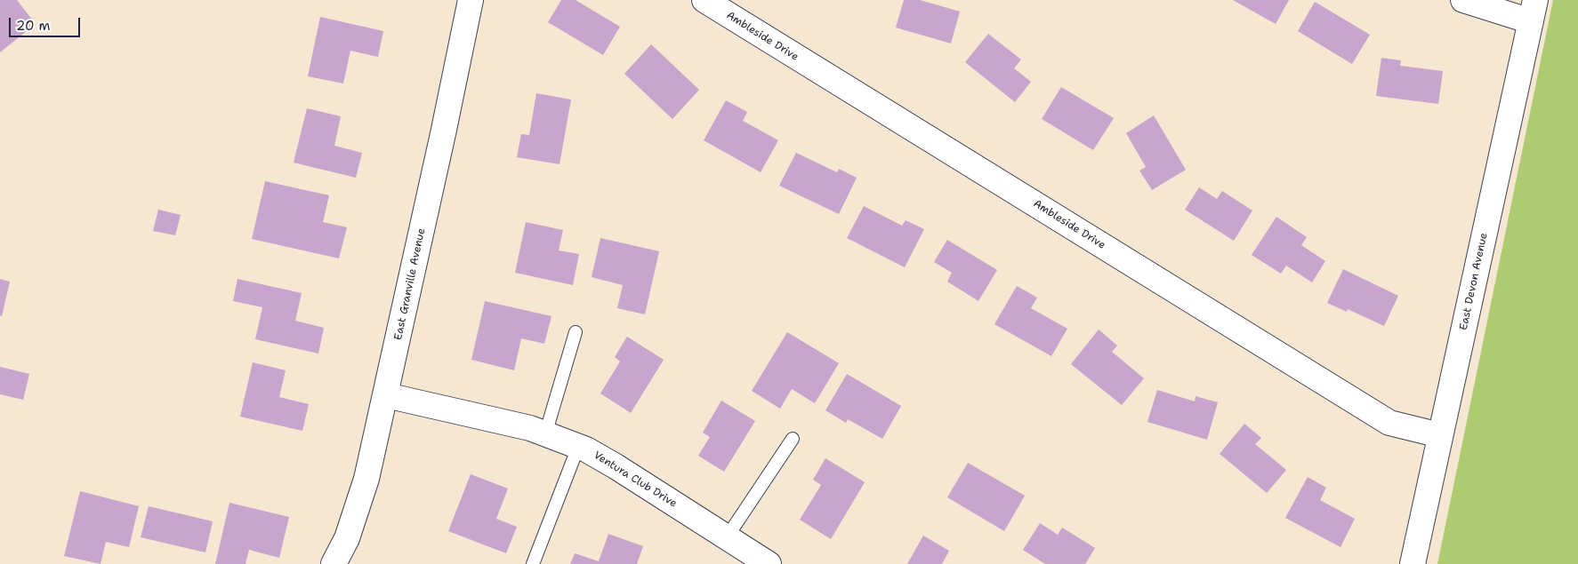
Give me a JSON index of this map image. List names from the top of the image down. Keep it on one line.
{"streets":{"street":["Ambleside Drive","East Devon Avenue","East Granville Avenue","Ventura Club Drive"]},"crossings":[["Ambleside Drive","East Devon Avenue"],["East Granville Avenue","Ventura Club Drive"]],"scale_bar":"20 m"}
